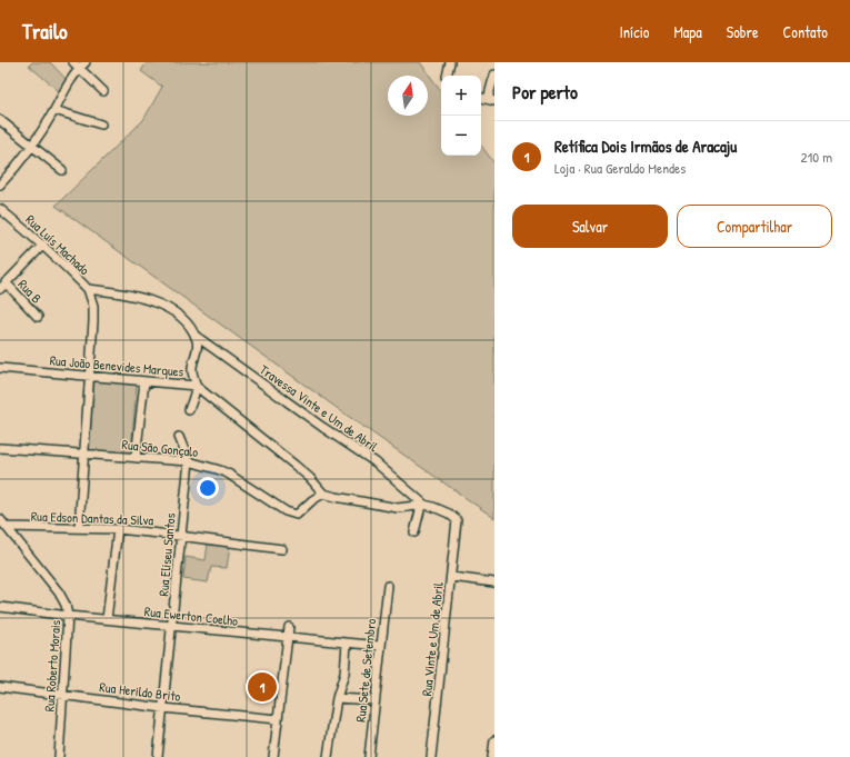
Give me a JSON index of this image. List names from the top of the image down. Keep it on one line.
{"streets":{"street":["Rua Luís Machado","Rua B","Rua João Benevides Marques","Travessa Vinte e Um de Abril","Rua São Gonçalo","Rua Edson Dantas da Silva","Rua Eliseu Santos","Rua Ewerton Coelho","Rua Vinte e Um de Abril","Rua Roberto Morais","Rua Sete de Setembro","Rua Herildo Brito"]},"crossings":[["Rua Luís Machado","Travessa Vinte e Um de Abril"],["Rua João Benevides Marques","Rua São Gonçalo"],["Travessa Vinte e Um de Abril","Rua Vinte e Um de Abril"],["Rua São Gonçalo","Rua Eliseu Santos"],["Rua Edson Dantas da Silva","Rua Eliseu Santos"],["Rua Edson Dantas da Silva","Rua Roberto Morais"],["Rua Eliseu Santos","Rua Ewerton Coelho"],["Rua Eliseu Santos","Rua Herildo Brito"],["Rua Ewerton Coelho","Rua Roberto Morais"],["Rua Ewerton Coelho","Rua Sete de Setembro"],["Rua Roberto Morais","Rua Herildo Brito"]],"north":"top","page":{"header":"Trailo","nav":["Início","Mapa","Sobre","Contato"],"heading":"Por perto","map_buttons":["+","−"],"list":[{"mark":"1","name":"Retífica Dois Irmãos de Aracaju","note":"Loja · Rua Geraldo Mendes","value":"210 m"}],"buttons":["Salvar","Compartilhar"],"pins":"1"}}
